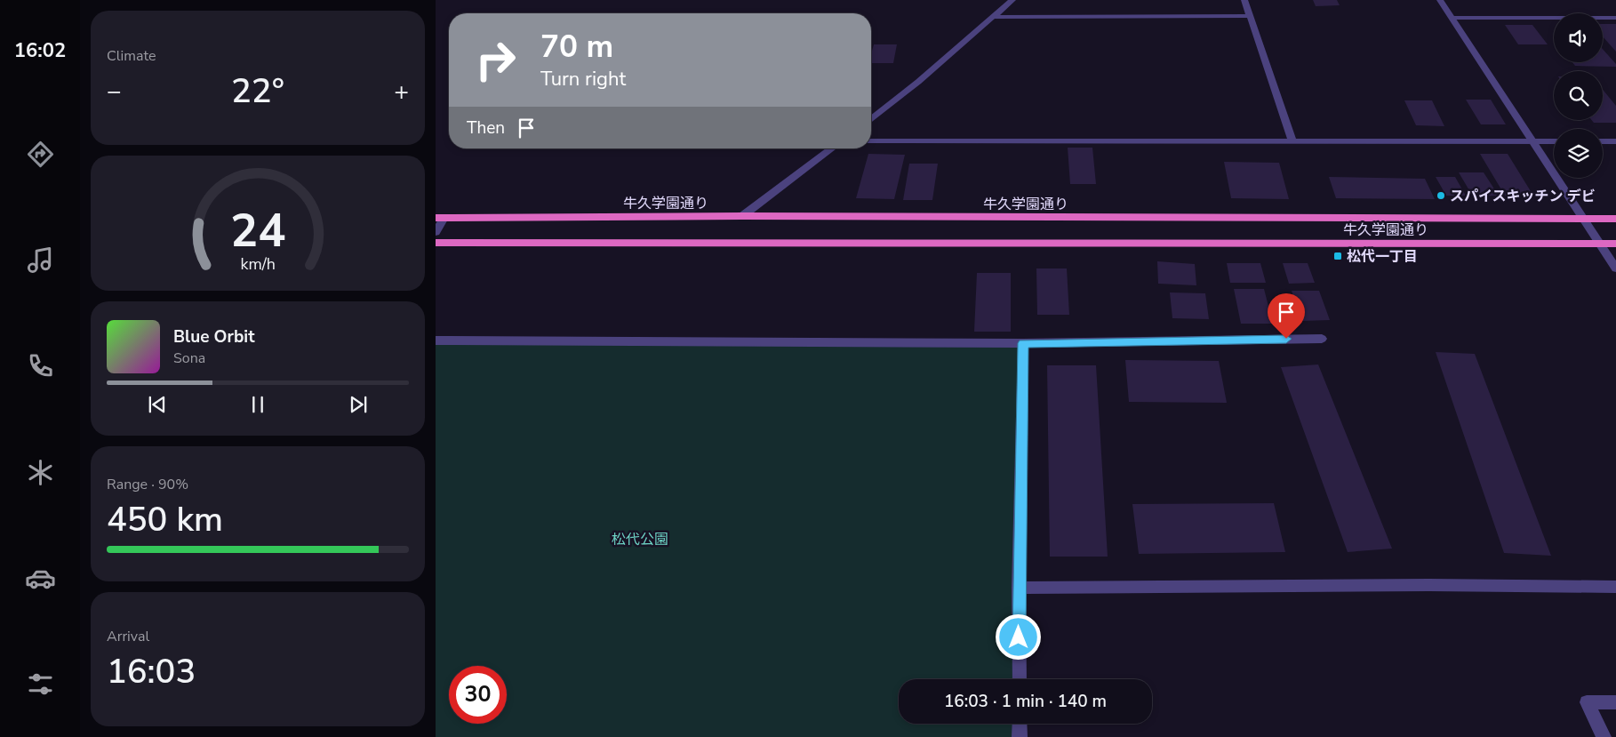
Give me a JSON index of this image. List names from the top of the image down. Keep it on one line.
{"streets":{"highway":["牛久学園通り"]},"parks":["松代公園"],"places":{"other":["スパイスキッチン デビ"],"transit":["松代一丁目"]},"page":{"tabs":"16:02","tile":["Climate",["Range · 90%","450 km"],["Arrival","16:03"]],"turn":["70 m","Turn right"],"heat":["−","22°","+"],"then":"Then","song":["Blue Orbit","Sona"],"limit":"30","trip":"16:03 · 1 min · 140 m","gauge":["24","km/h"]}}
